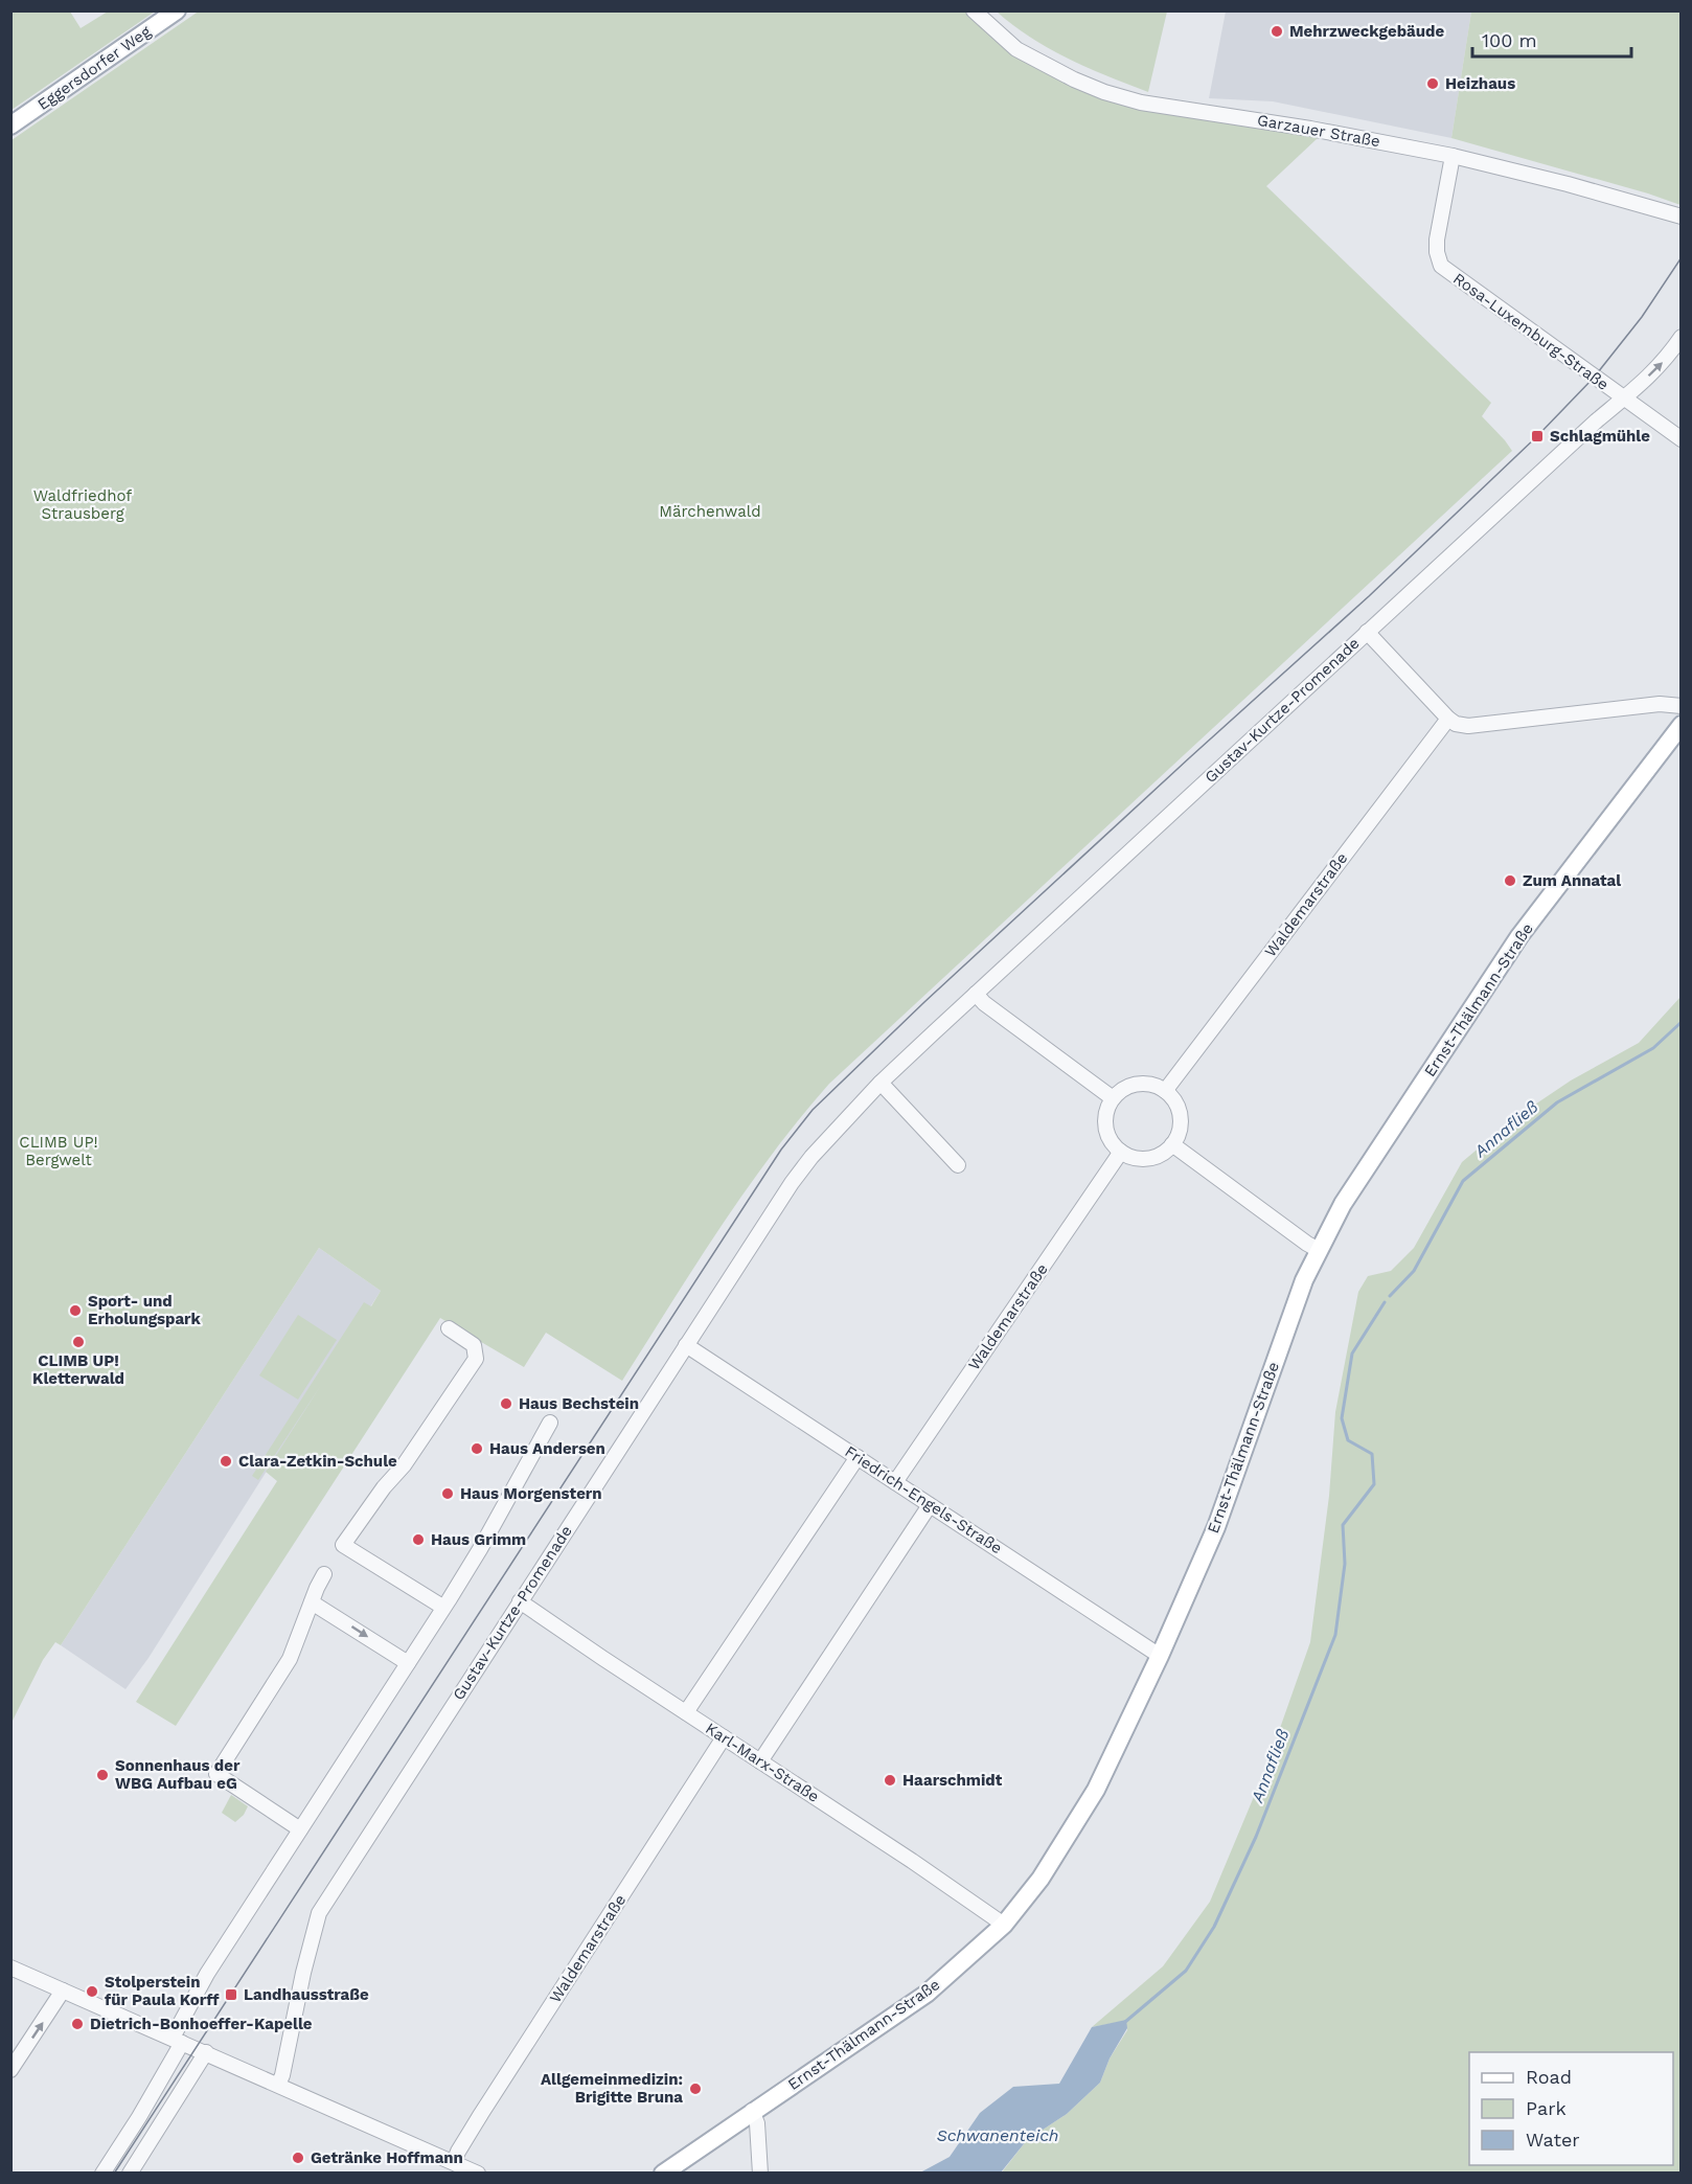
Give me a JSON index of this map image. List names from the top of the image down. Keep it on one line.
{"streets":{"main road":["Eggersdorfer Weg","Ernst-Thälmann-Straße"],"street":["Garzauer Straße","Rosa-Luxemburg-Straße","Gustav-Kurtze-Promenade","Waldemarstraße","Friedrich-Engels-Straße","Karl-Marx-Straße"]},"crossings":[["Garzauer Straße","Rosa-Luxemburg-Straße"],["Rosa-Luxemburg-Straße","Gustav-Kurtze-Promenade"],["Gustav-Kurtze-Promenade","Friedrich-Engels-Straße"],["Gustav-Kurtze-Promenade","Karl-Marx-Straße"],["Waldemarstraße","Friedrich-Engels-Straße"],["Waldemarstraße","Karl-Marx-Straße"],["Ernst-Thälmann-Straße","Friedrich-Engels-Straße"],["Ernst-Thälmann-Straße","Karl-Marx-Straße"]],"water":["Annafließ","Schwanenteich"],"parks":["Waldfriedhof Strausberg","Märchenwald","CLIMB UP! Bergwelt"],"places":{"other":["Mehrzweckgebäude","Heizhaus","Zum Annatal","Sport- und Erholungspark","CLIMB UP! Kletterwald","Haus Bechstein","Haus Andersen","Clara-Zetkin-Schule","Haus Morgenstern","Haus Grimm","Sonnenhaus der WBG Aufbau eG","Haarschmidt","Stolperstein für Paula Korff","Dietrich-Bonhoeffer-Kapelle","Allgemeinmedizin: Brigitte Bruna","Getränke Hoffmann"],"transit":["Schlagmühle","Landhausstraße"]},"legend":["Road","Park","Water"],"scale_bar":"100 m"}
